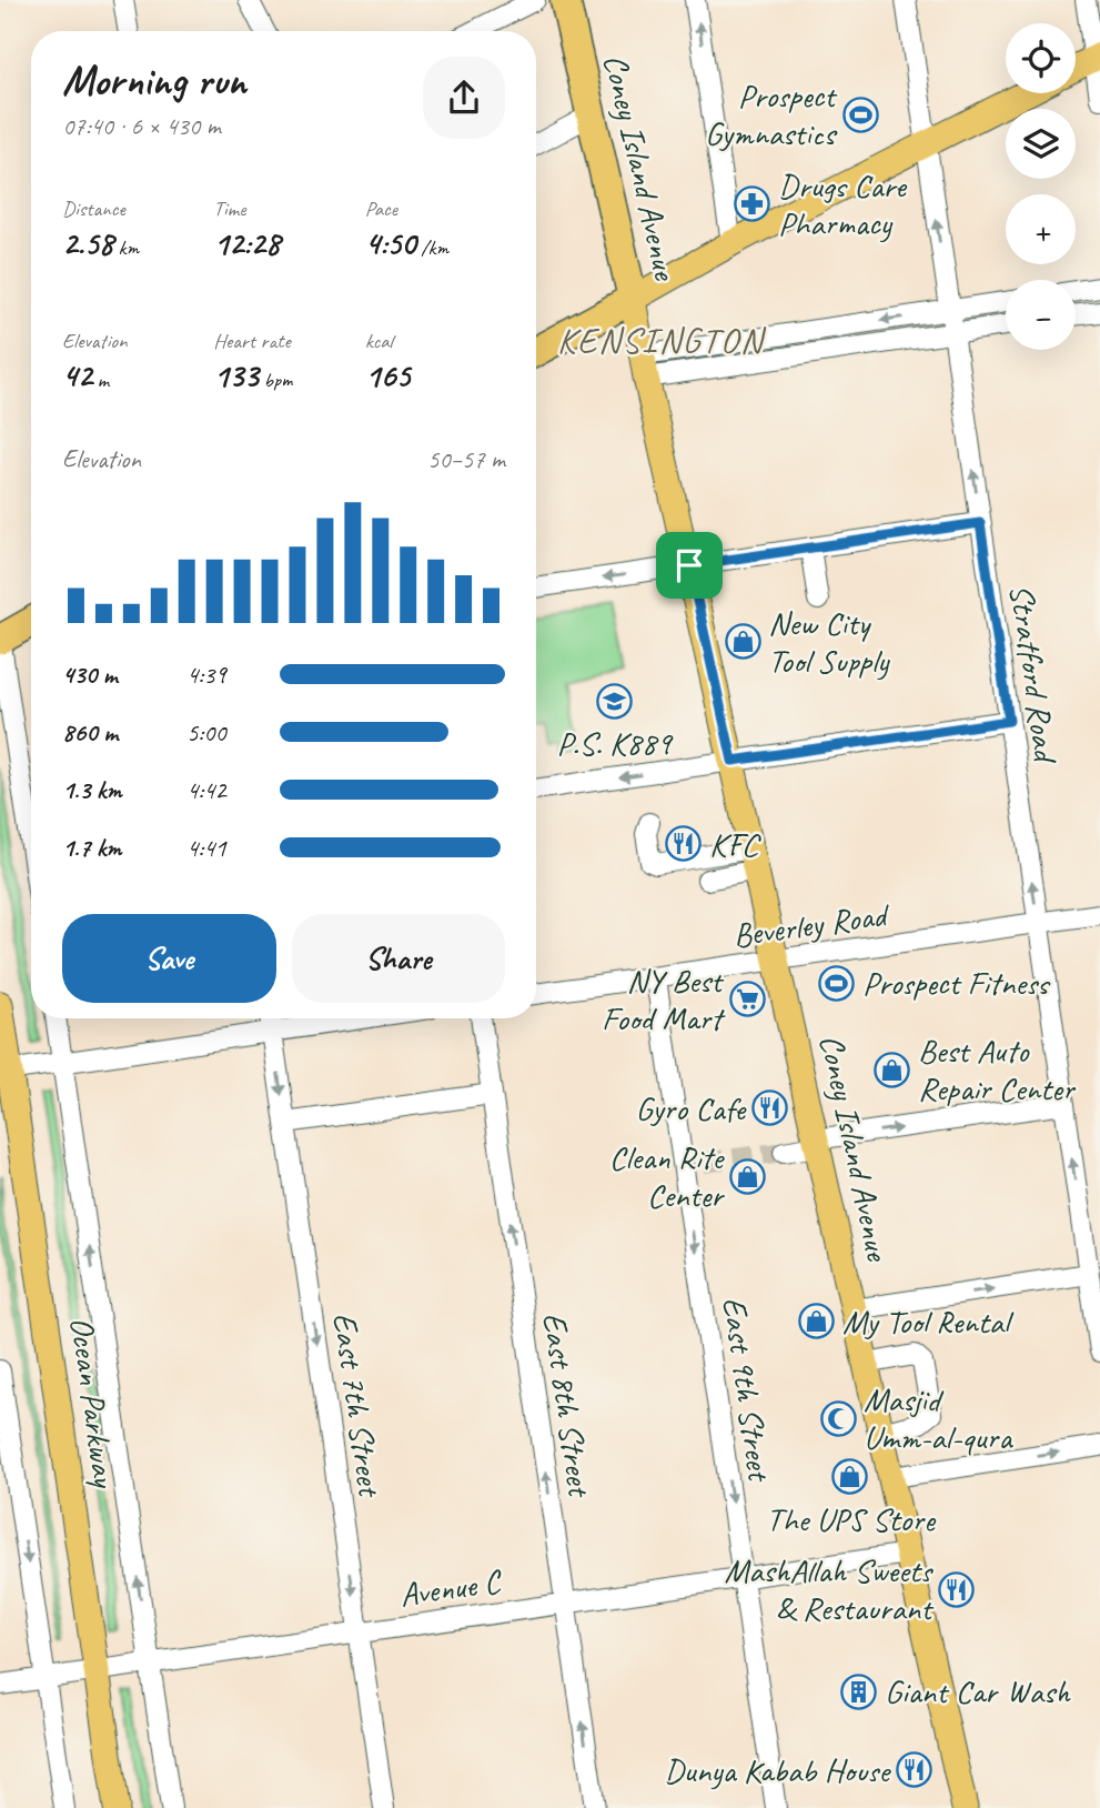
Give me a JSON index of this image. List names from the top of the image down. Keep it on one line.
{"streets":{"highway":["Coney Island Avenue"],"main road":["Ocean Parkway"],"street":["Stratford Road","Beverley Road","East 9th Street","East 7th Street","East 8th Street","Avenue C"]},"crossings":[["Coney Island Avenue","Beverley Road"],["Coney Island Avenue","Avenue C"],["Stratford Road","Beverley Road"],["Beverley Road","East 9th Street"],["East 9th Street","Avenue C"],["Ocean Parkway","Avenue C"],["East 7th Street","Avenue C"],["East 8th Street","Avenue C"]],"one_way":["Stratford Road","East 9th Street","East 7th Street","East 8th Street"],"districts":["KENSINGTON"],"places":{"sports":["Prospect Gymnastics","Prospect Fitness"],"pharmacy":["Drugs Care Pharmacy"],"shop":["New City Tool Supply","Best Auto Repair Center","Clean Rite Center","My Tool Rental","The UPS Store"],"school or university":["P.S. K889"],"restaurant":["KFC","Gyro Cafe","MashAllah Sweets & Restaurant","Dunya Kabab House"],"supermarket":["NY Best Food Mart"],"mosque":["Masjid Umm-al-qura"],"building":["Giant Car Wash"]},"page":{"map_buttons":["+","−"],"heading":["Morning run","07:40 · 6 × 430 m"],"stats":[["Distance","2.58 km"],["Time","12:28"],["Pace","4:50 /km"],["Elevation","42 m"],["Heart rate","133 bpm"],["kcal","165"]],"chart":["Elevation","50–57 m"],"list":[{"name":"430 m","note":"4:39"},{"name":"860 m","note":"5:00"},{"name":"1.3 km","note":"4:42"},{"name":"1.7 km","note":"4:41"}],"buttons":["Save","Share"]}}
